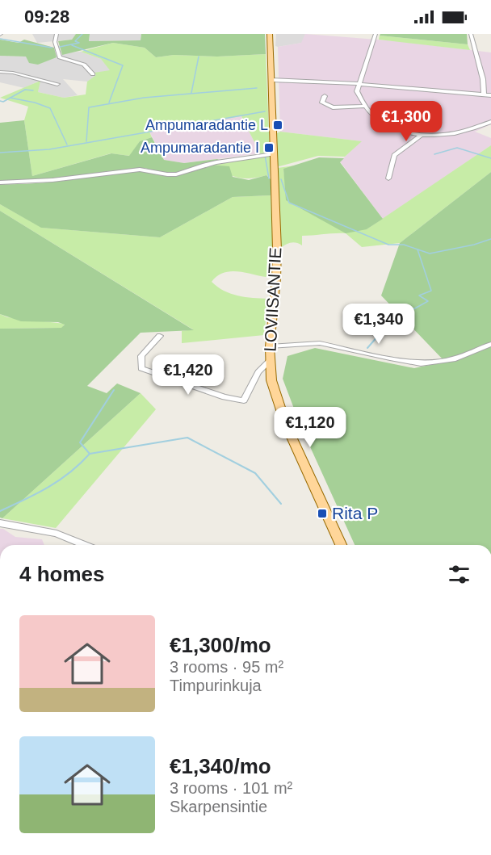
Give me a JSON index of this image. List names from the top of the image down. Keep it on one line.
{"streets":{"main road":["LOVIISANTIE"]},"places":{"transit":["Ampumaradantie L","Ampumaradantie I","Rita P"]},"page":{"status":"09:28","price":["€1,300","€1,340","€1,420","€1,120"],"heading":"4 homes","list":[{"name":"€1,300/mo","note":"3 rooms · 95 m² · Timpurinkuja"},{"name":"€1,340/mo","note":"3 rooms · 101 m² · Skarpensintie"}]}}
